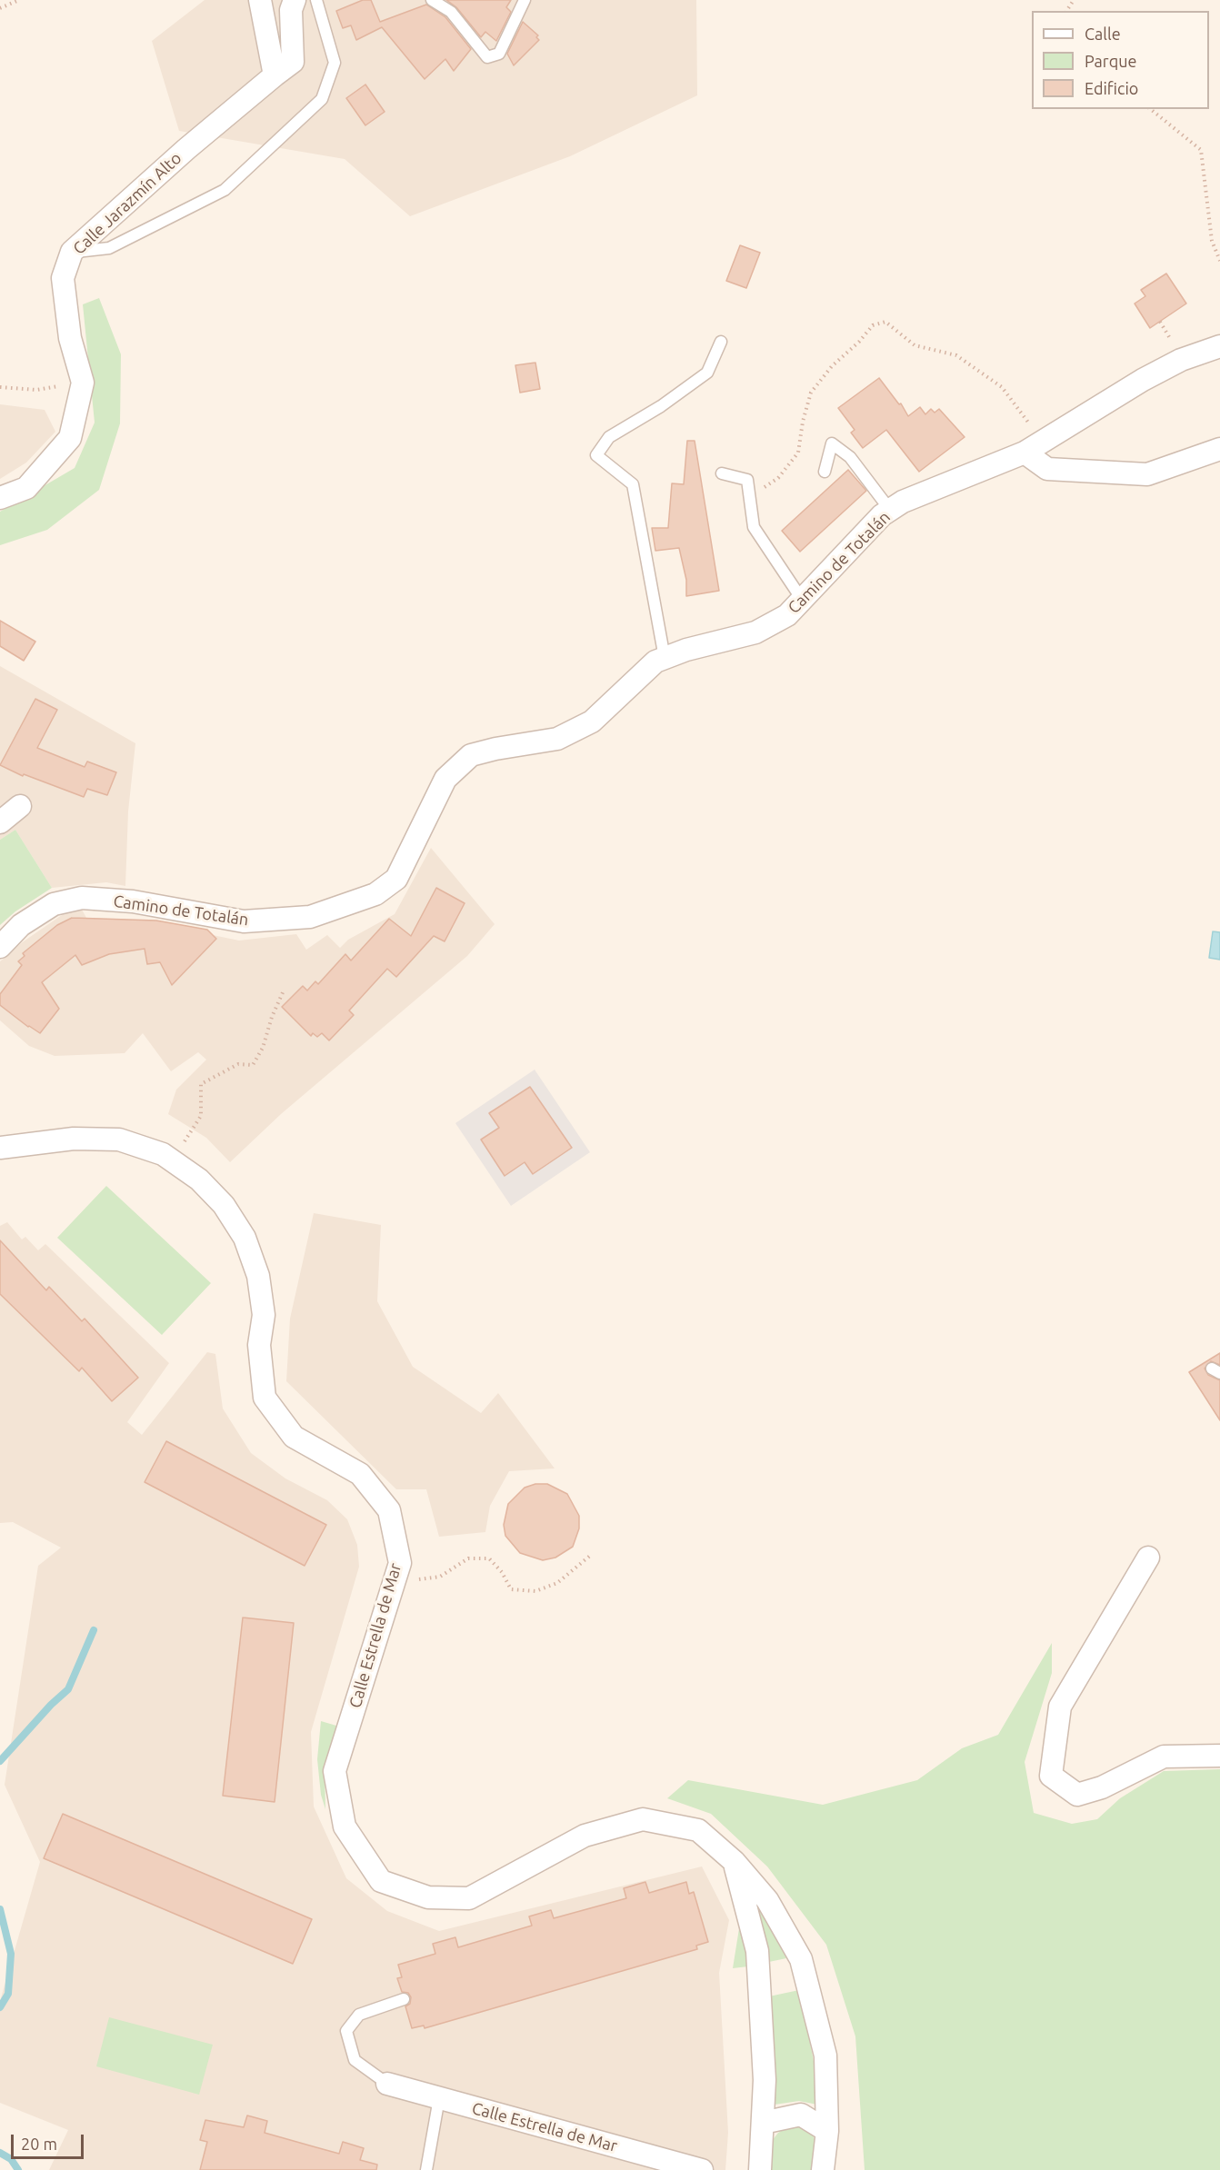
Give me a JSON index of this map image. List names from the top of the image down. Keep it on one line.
{"streets":{"street":["Calle Jarazmín Alto","Camino de Totalán","Calle Estrella de Mar"]},"legend":["Calle","Parque","Edificio"],"scale_bar":"20 m"}
